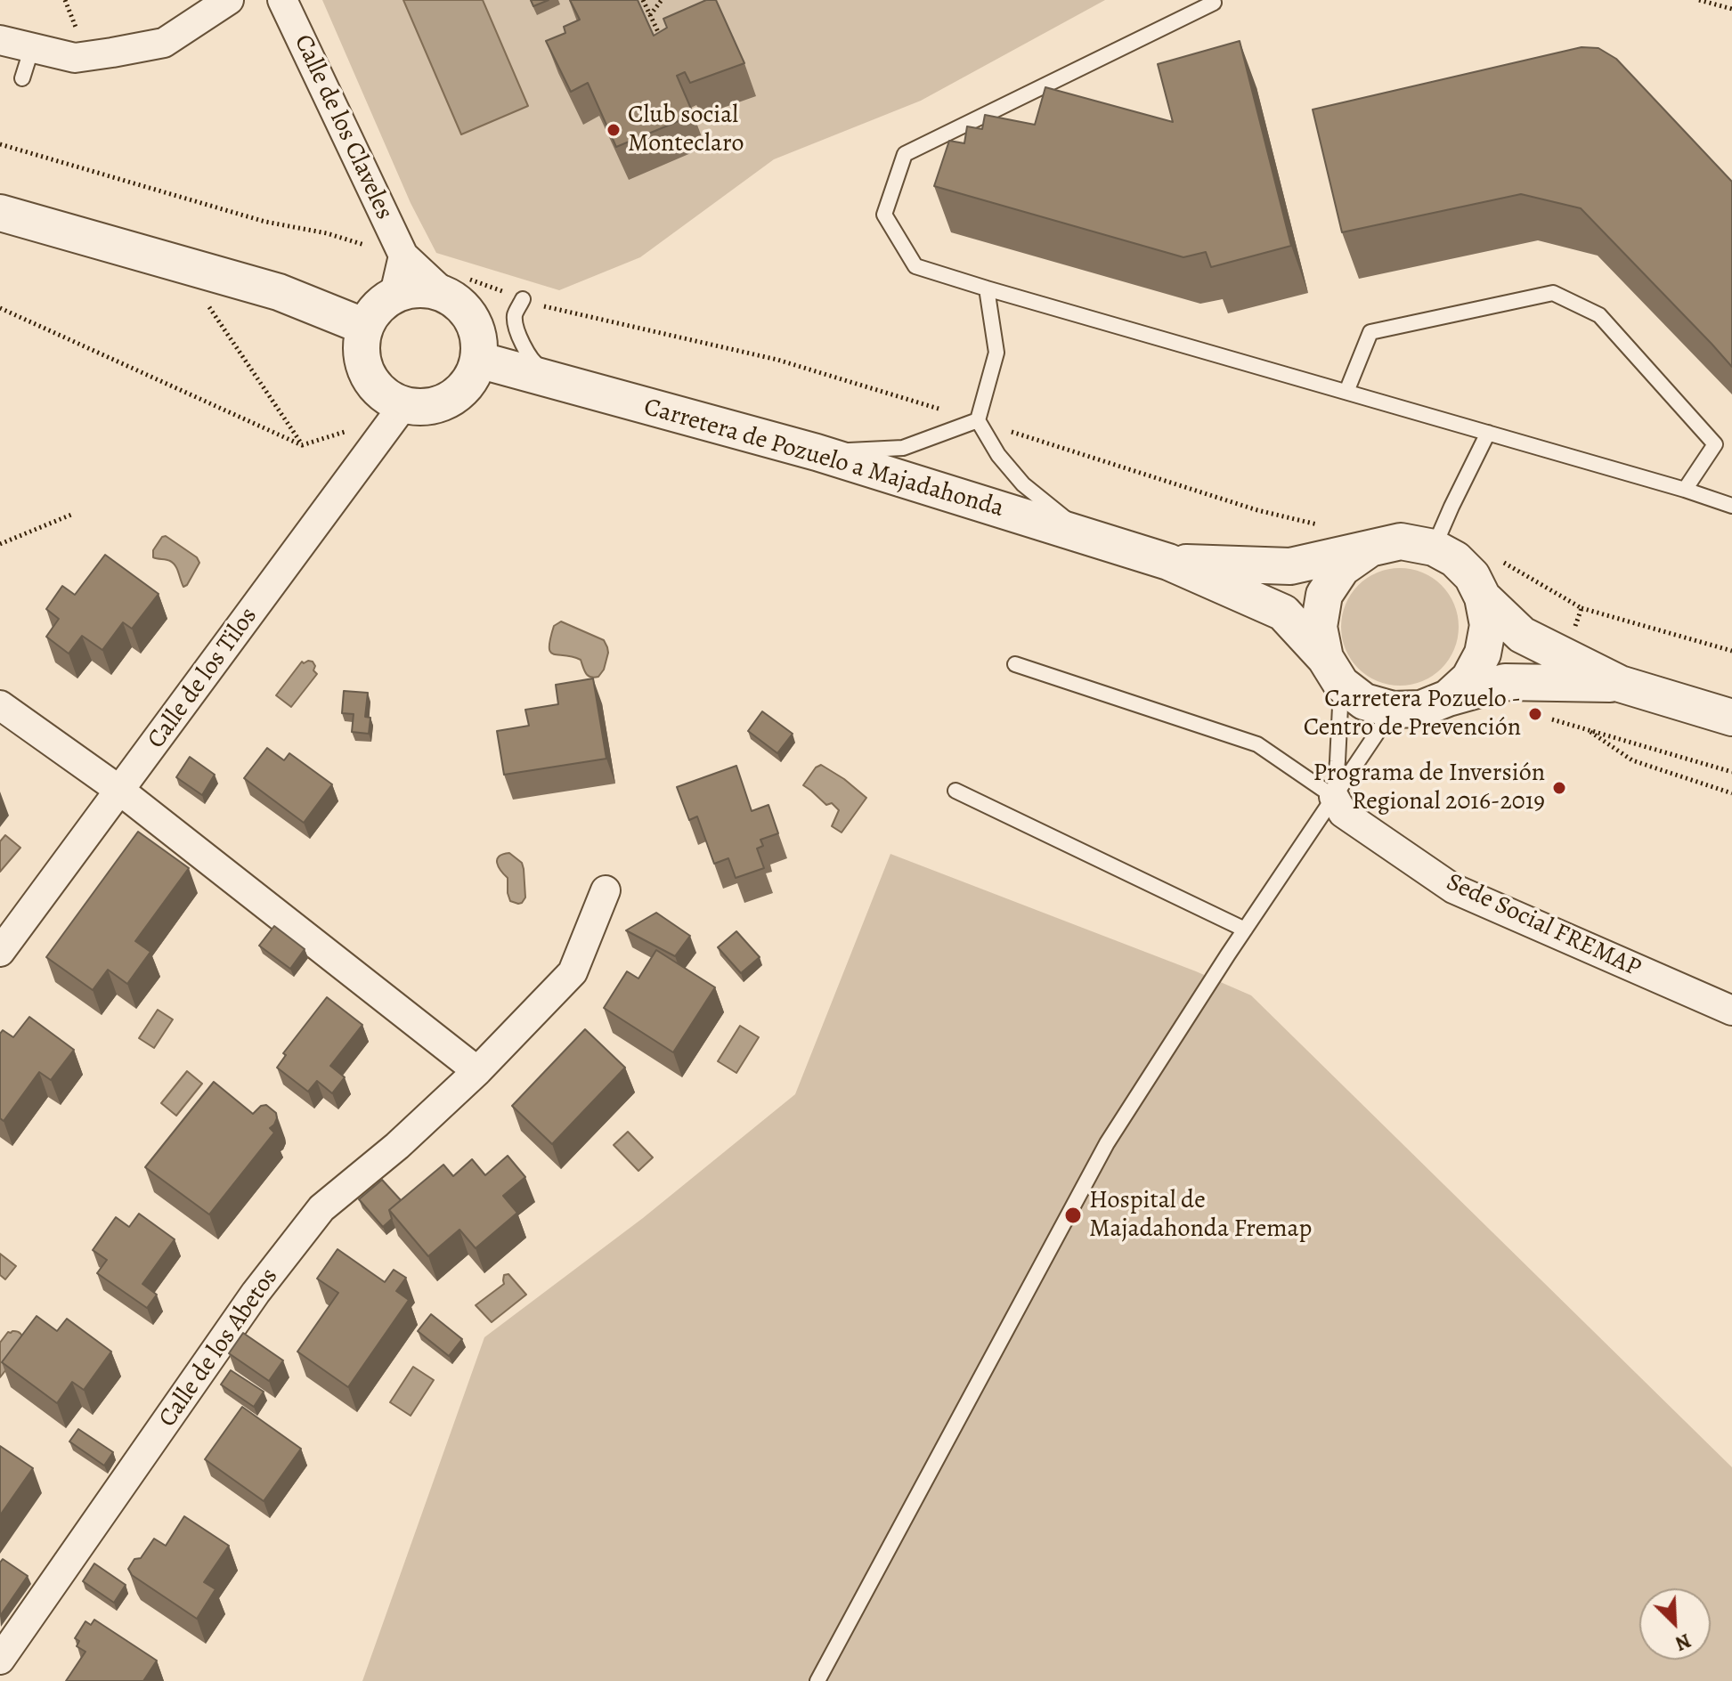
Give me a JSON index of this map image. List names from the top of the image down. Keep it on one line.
{"streets":{"street":["Calle de los Claveles","Carretera de Pozuelo a Majadahonda","Calle de los Tilos","Sede Social FREMAP","Calle de los Abetos"]},"crossings":[["Calle de los Claveles","Carretera de Pozuelo a Majadahonda"],["Calle de los Claveles","Calle de los Tilos"],["Carretera de Pozuelo a Majadahonda","Calle de los Tilos"]],"places":["Club social Monteclaro","Carretera Pozuelo - Centro de Prevención","Programa de Inversión Regional 2016-2019","Hospital de Majadahonda Fremap"],"north":"bottom right"}
